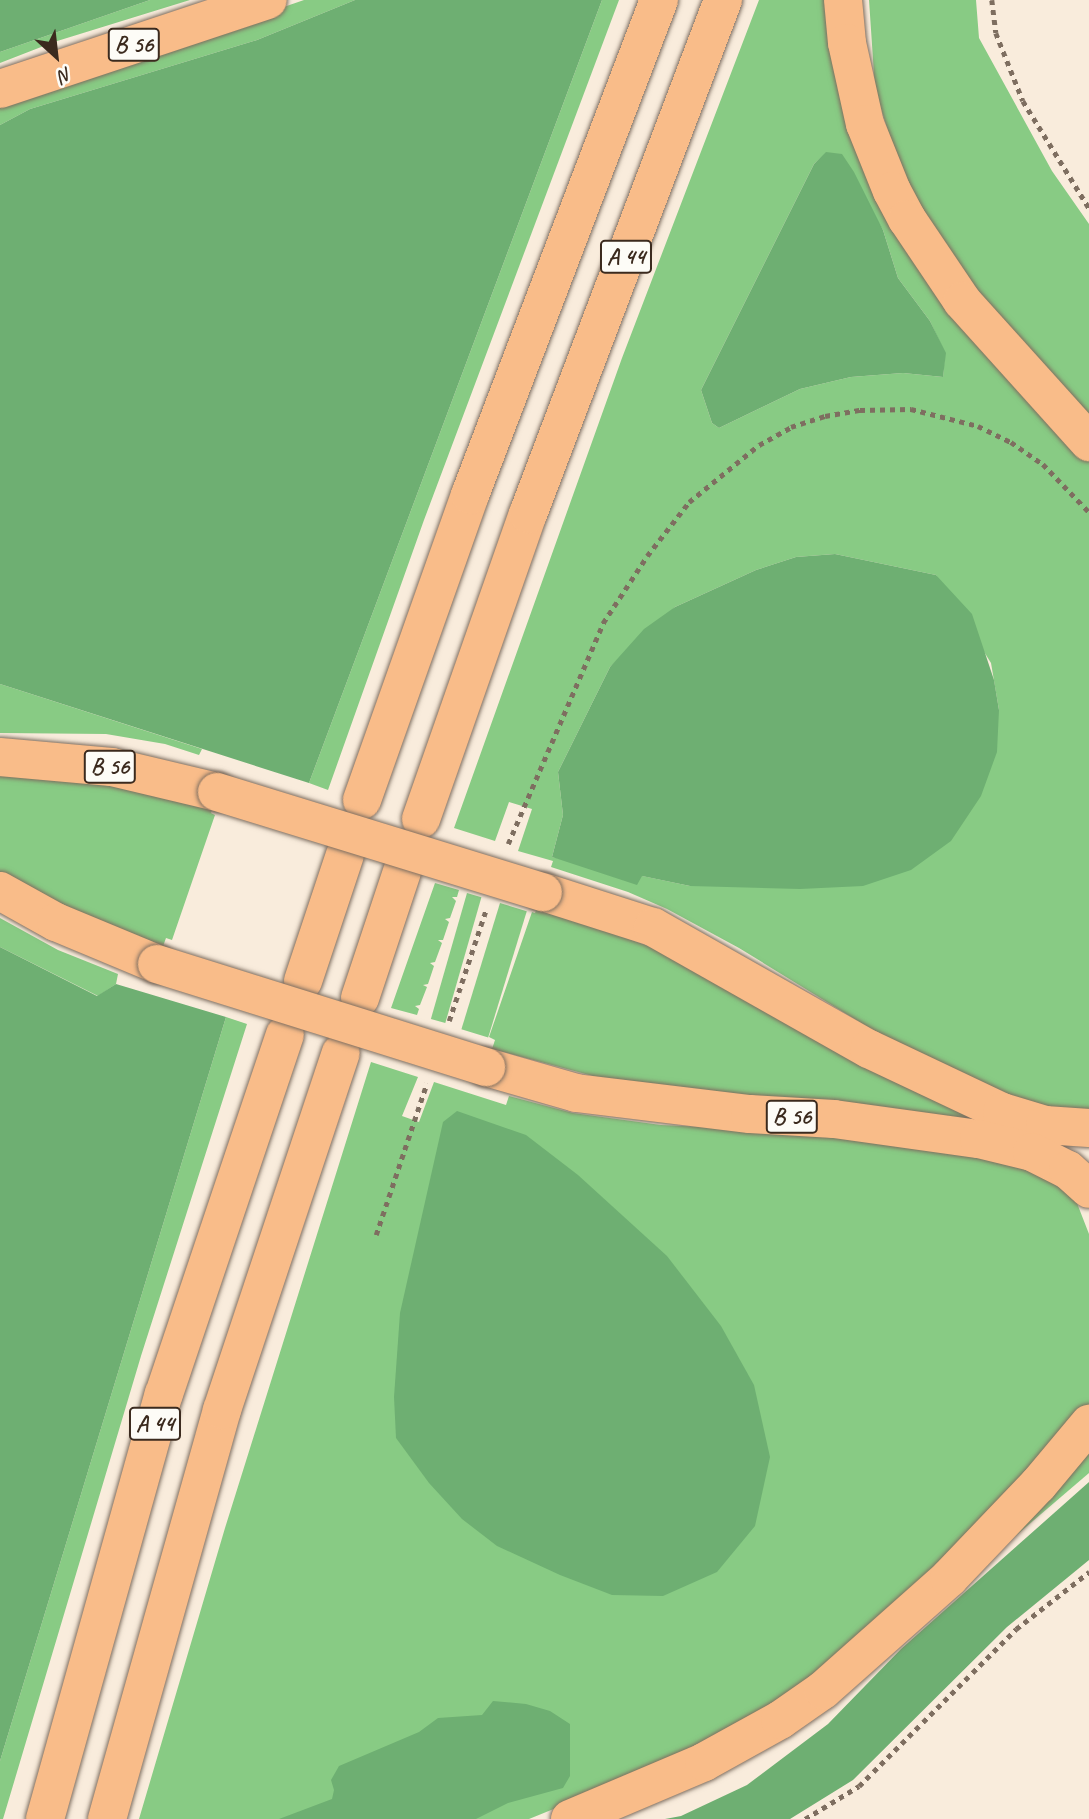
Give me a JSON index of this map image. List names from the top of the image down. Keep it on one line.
{"streets":{"main road":["B 56","A 44"]},"north":"bottom right"}
